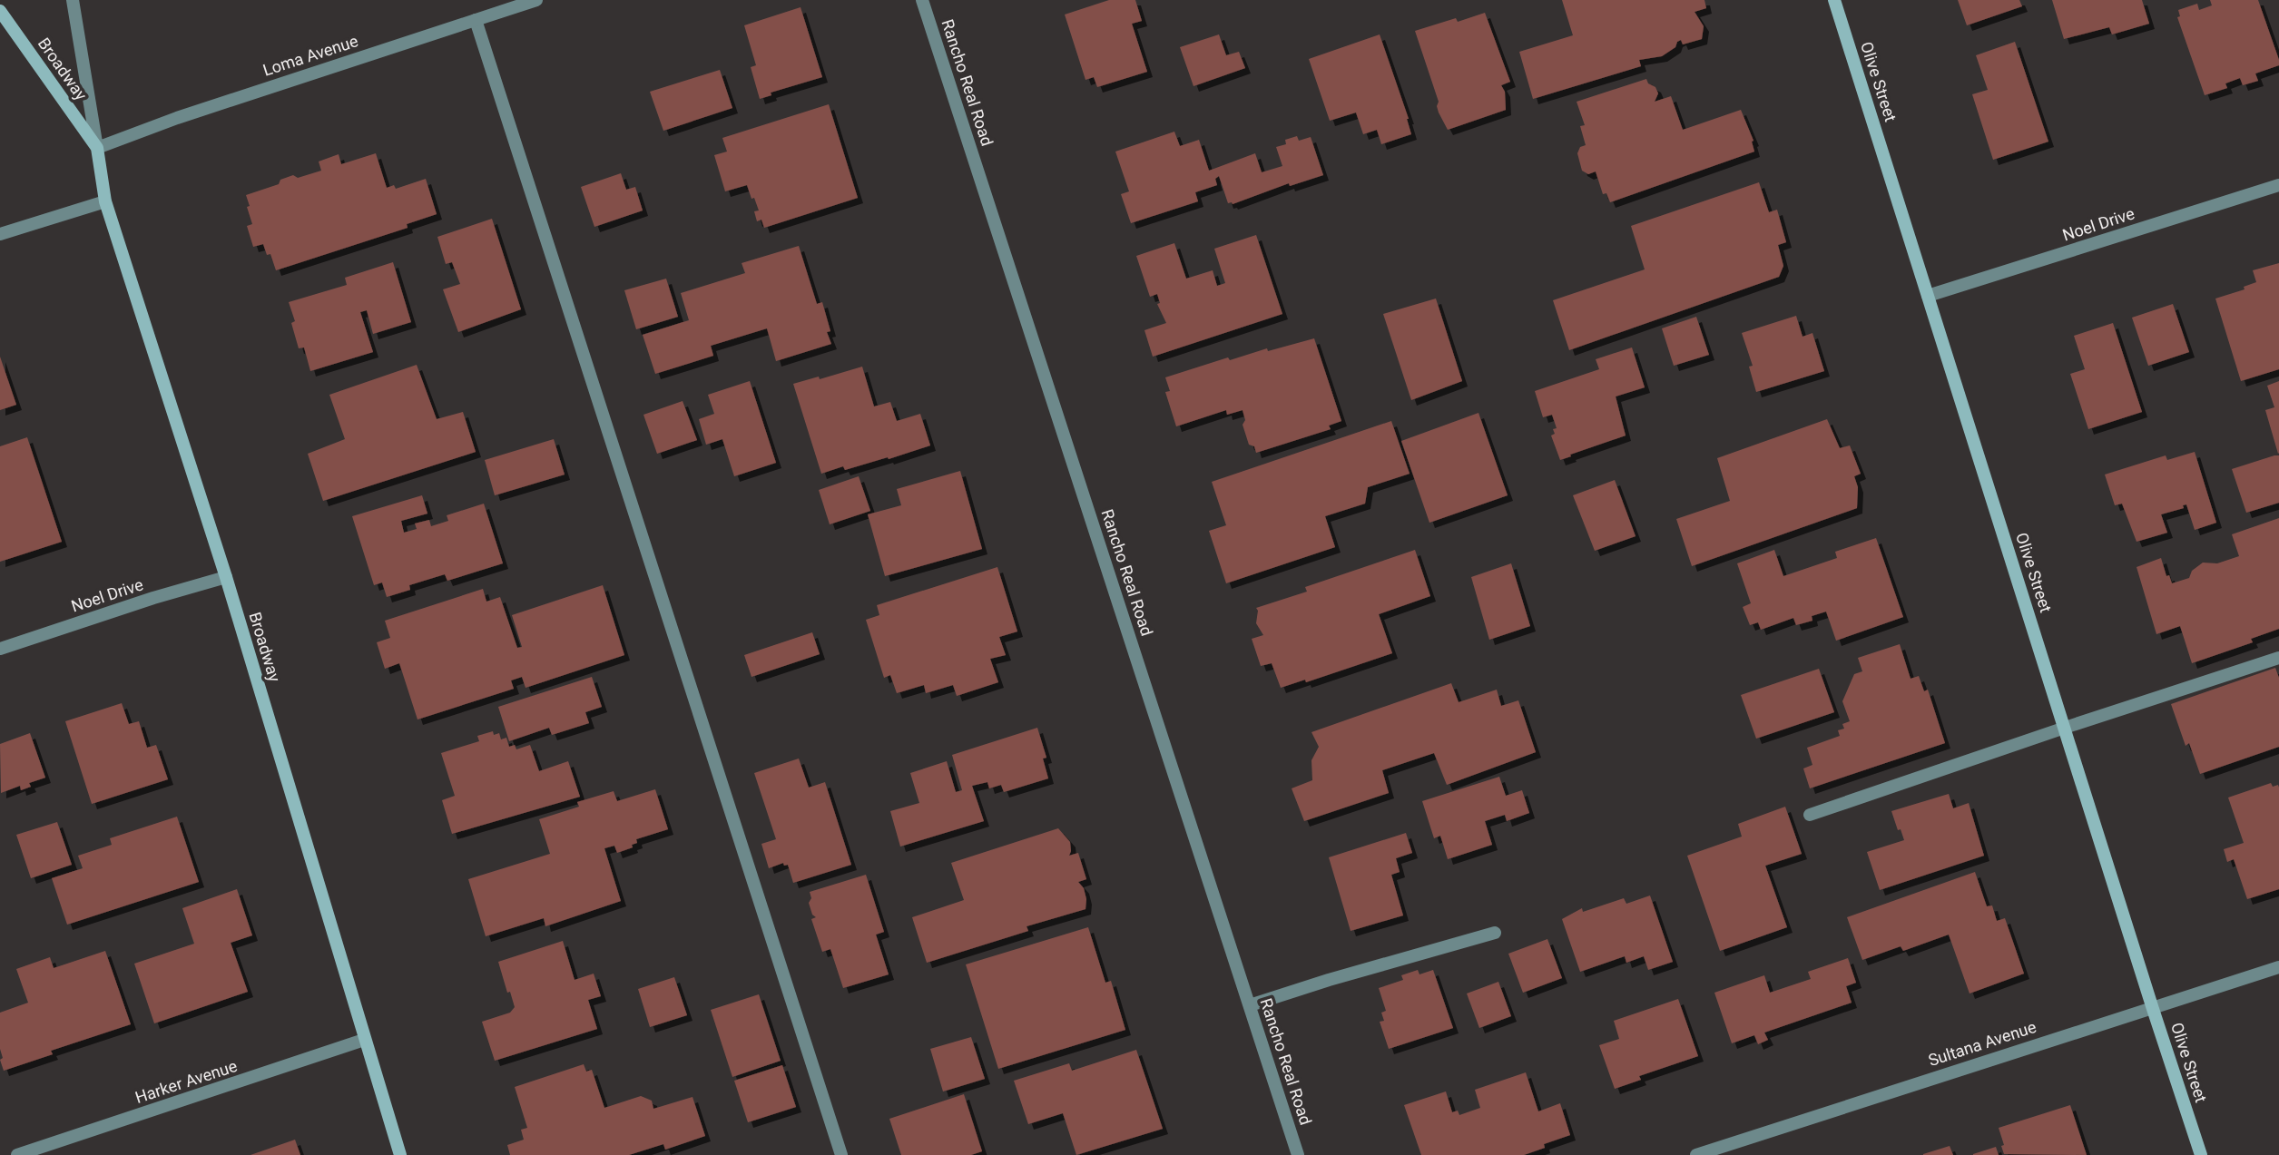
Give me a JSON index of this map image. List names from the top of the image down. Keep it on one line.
{"streets":{"street":["Loma Avenue","Broadway","Olive Street","Rancho Real Road","Noel Drive","Sultana Avenue","Harker Avenue"]},"crossings":[["Loma Avenue","Broadway"],["Broadway","Noel Drive"],["Broadway","Harker Avenue"],["Olive Street","Noel Drive"],["Olive Street","Sultana Avenue"]]}
